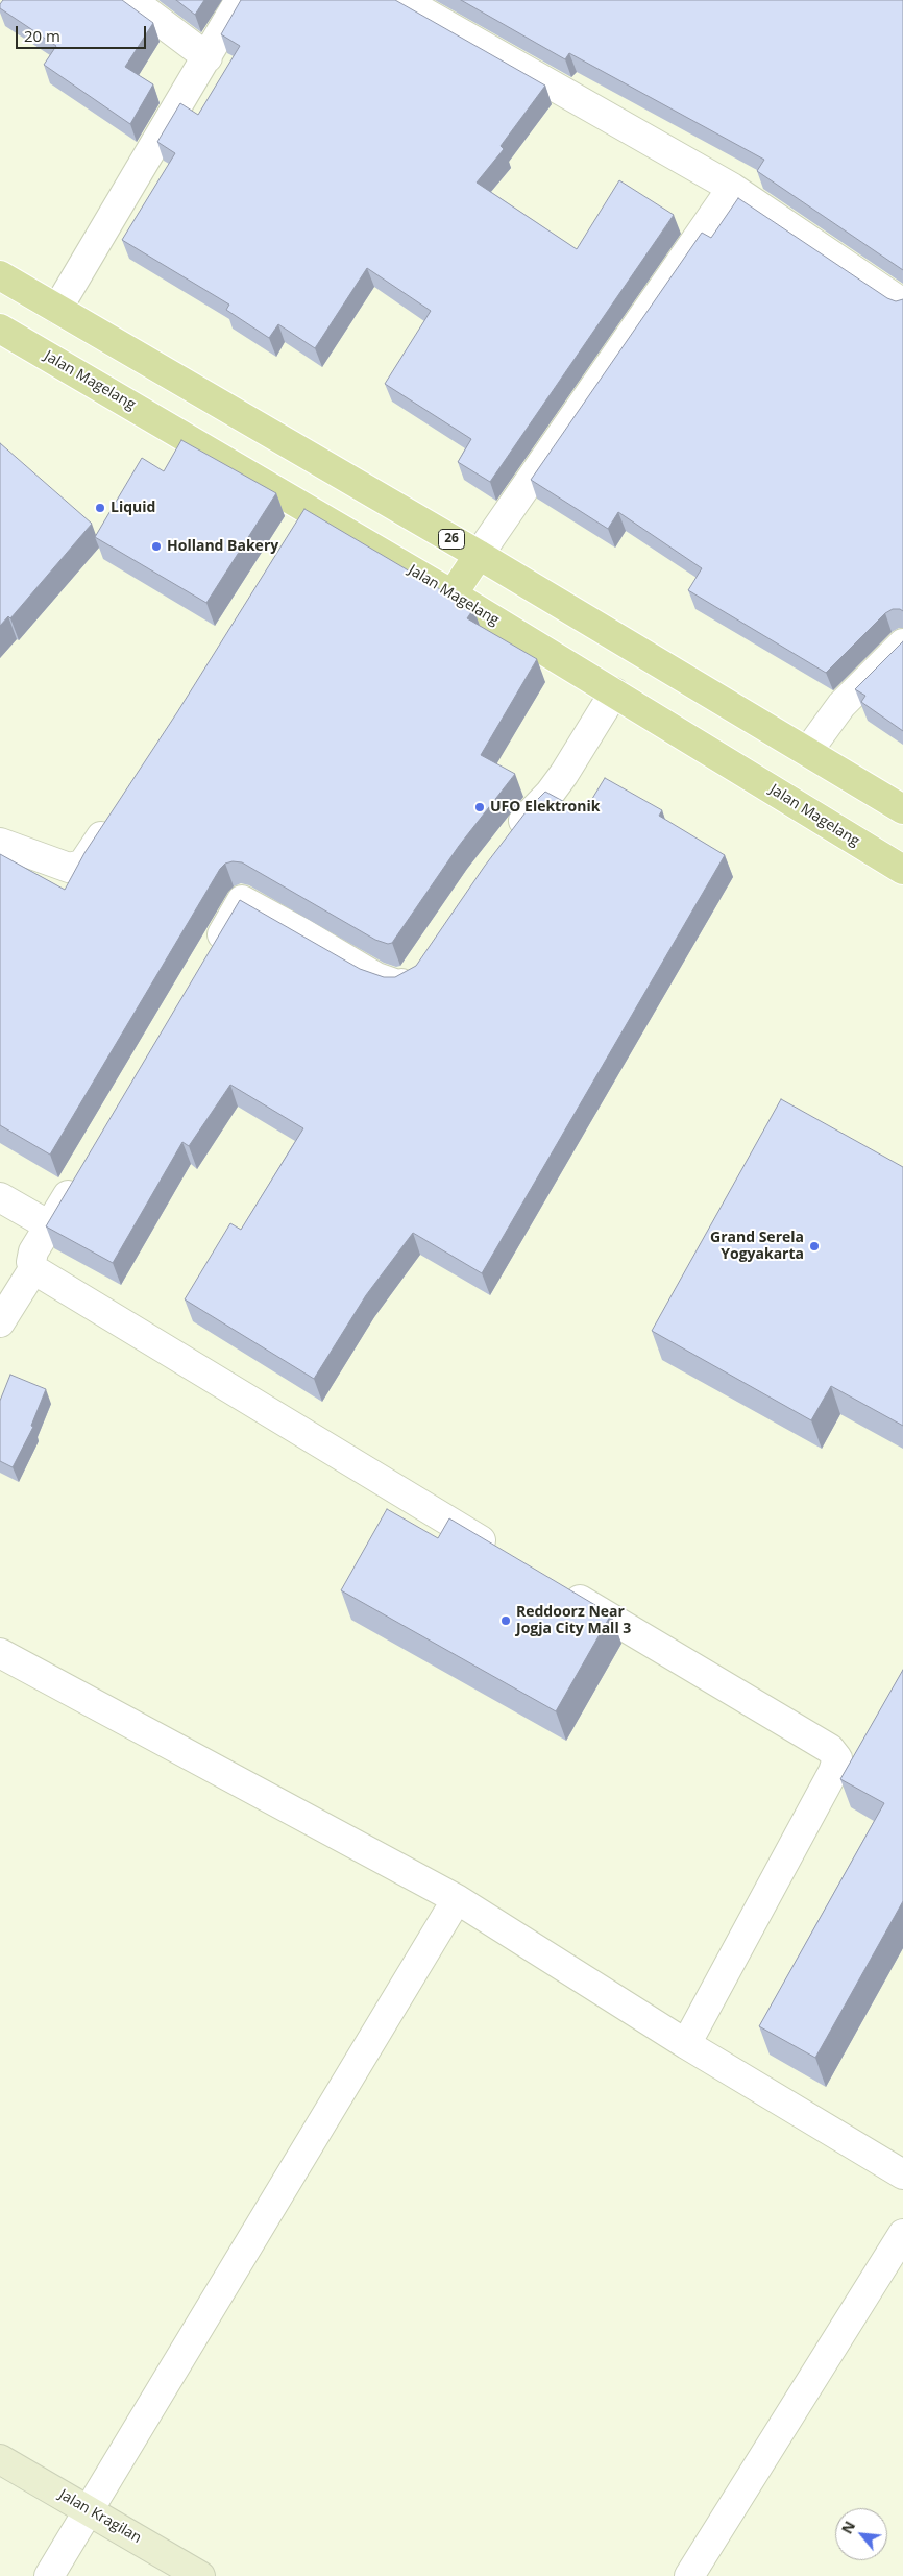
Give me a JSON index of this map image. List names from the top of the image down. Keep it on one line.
{"streets":{"main road":["Jalan Magelang","26"],"street":["Jalan Kragilan"]},"places":["Liquid","Holland Bakery","UFO Elektronik","Grand Serela Yogyakarta","Reddoorz Near Jogja City Mall 3"],"scale_bar":"20 m","north":"top left"}
